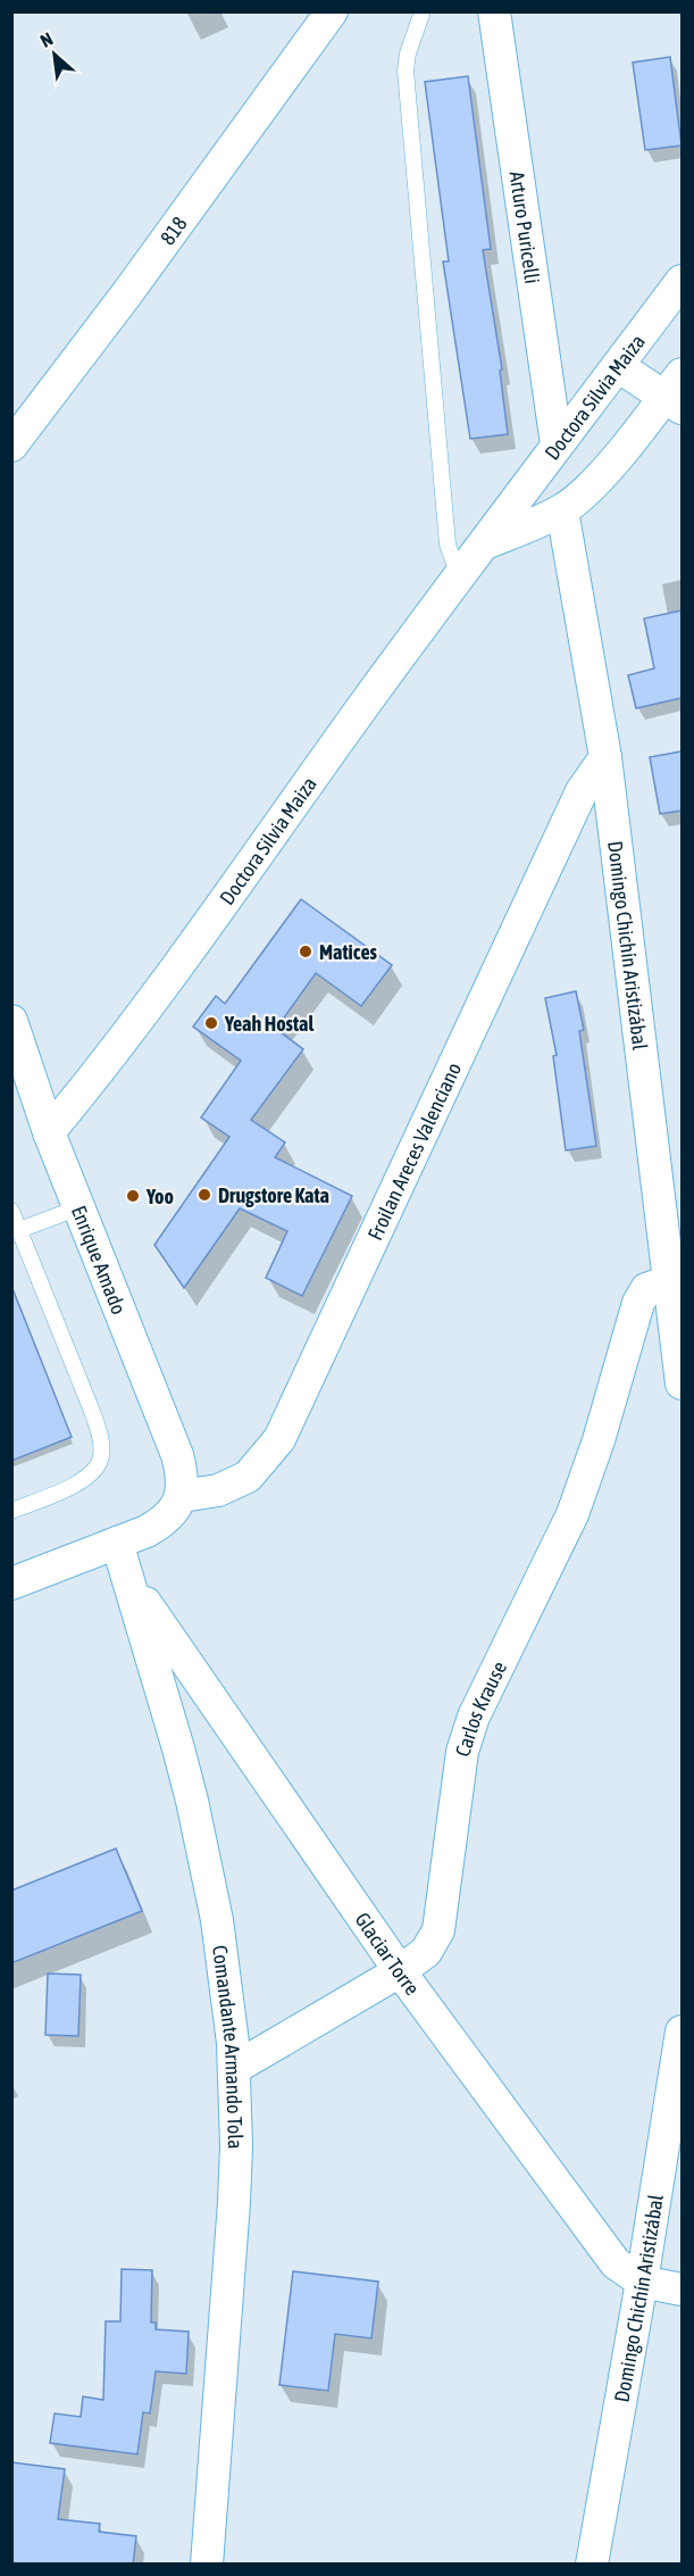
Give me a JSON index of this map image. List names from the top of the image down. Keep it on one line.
{"streets":{"street":["Arturo Puricelli","818","Doctora Silvia Maiza","Domingo Chichín Aristizábal","Froilan Areces Valenciano","Enrique Amado","Carlos Krause","Glaciar Torre","Comandante Armando Tola"]},"crossings":[["Arturo Puricelli","Doctora Silvia Maiza"],["Doctora Silvia Maiza","Domingo Chichín Aristizábal"],["Doctora Silvia Maiza","Enrique Amado"],["Domingo Chichín Aristizábal","Froilan Areces Valenciano"],["Domingo Chichín Aristizábal","Carlos Krause"],["Domingo Chichín Aristizábal","Glaciar Torre"],["Froilan Areces Valenciano","Enrique Amado"],["Carlos Krause","Glaciar Torre"],["Carlos Krause","Comandante Armando Tola"],["Glaciar Torre","Comandante Armando Tola"]],"places":["Matices","Yeah Hostal","Drugstore Kata","Yoo"],"north":"top left"}
